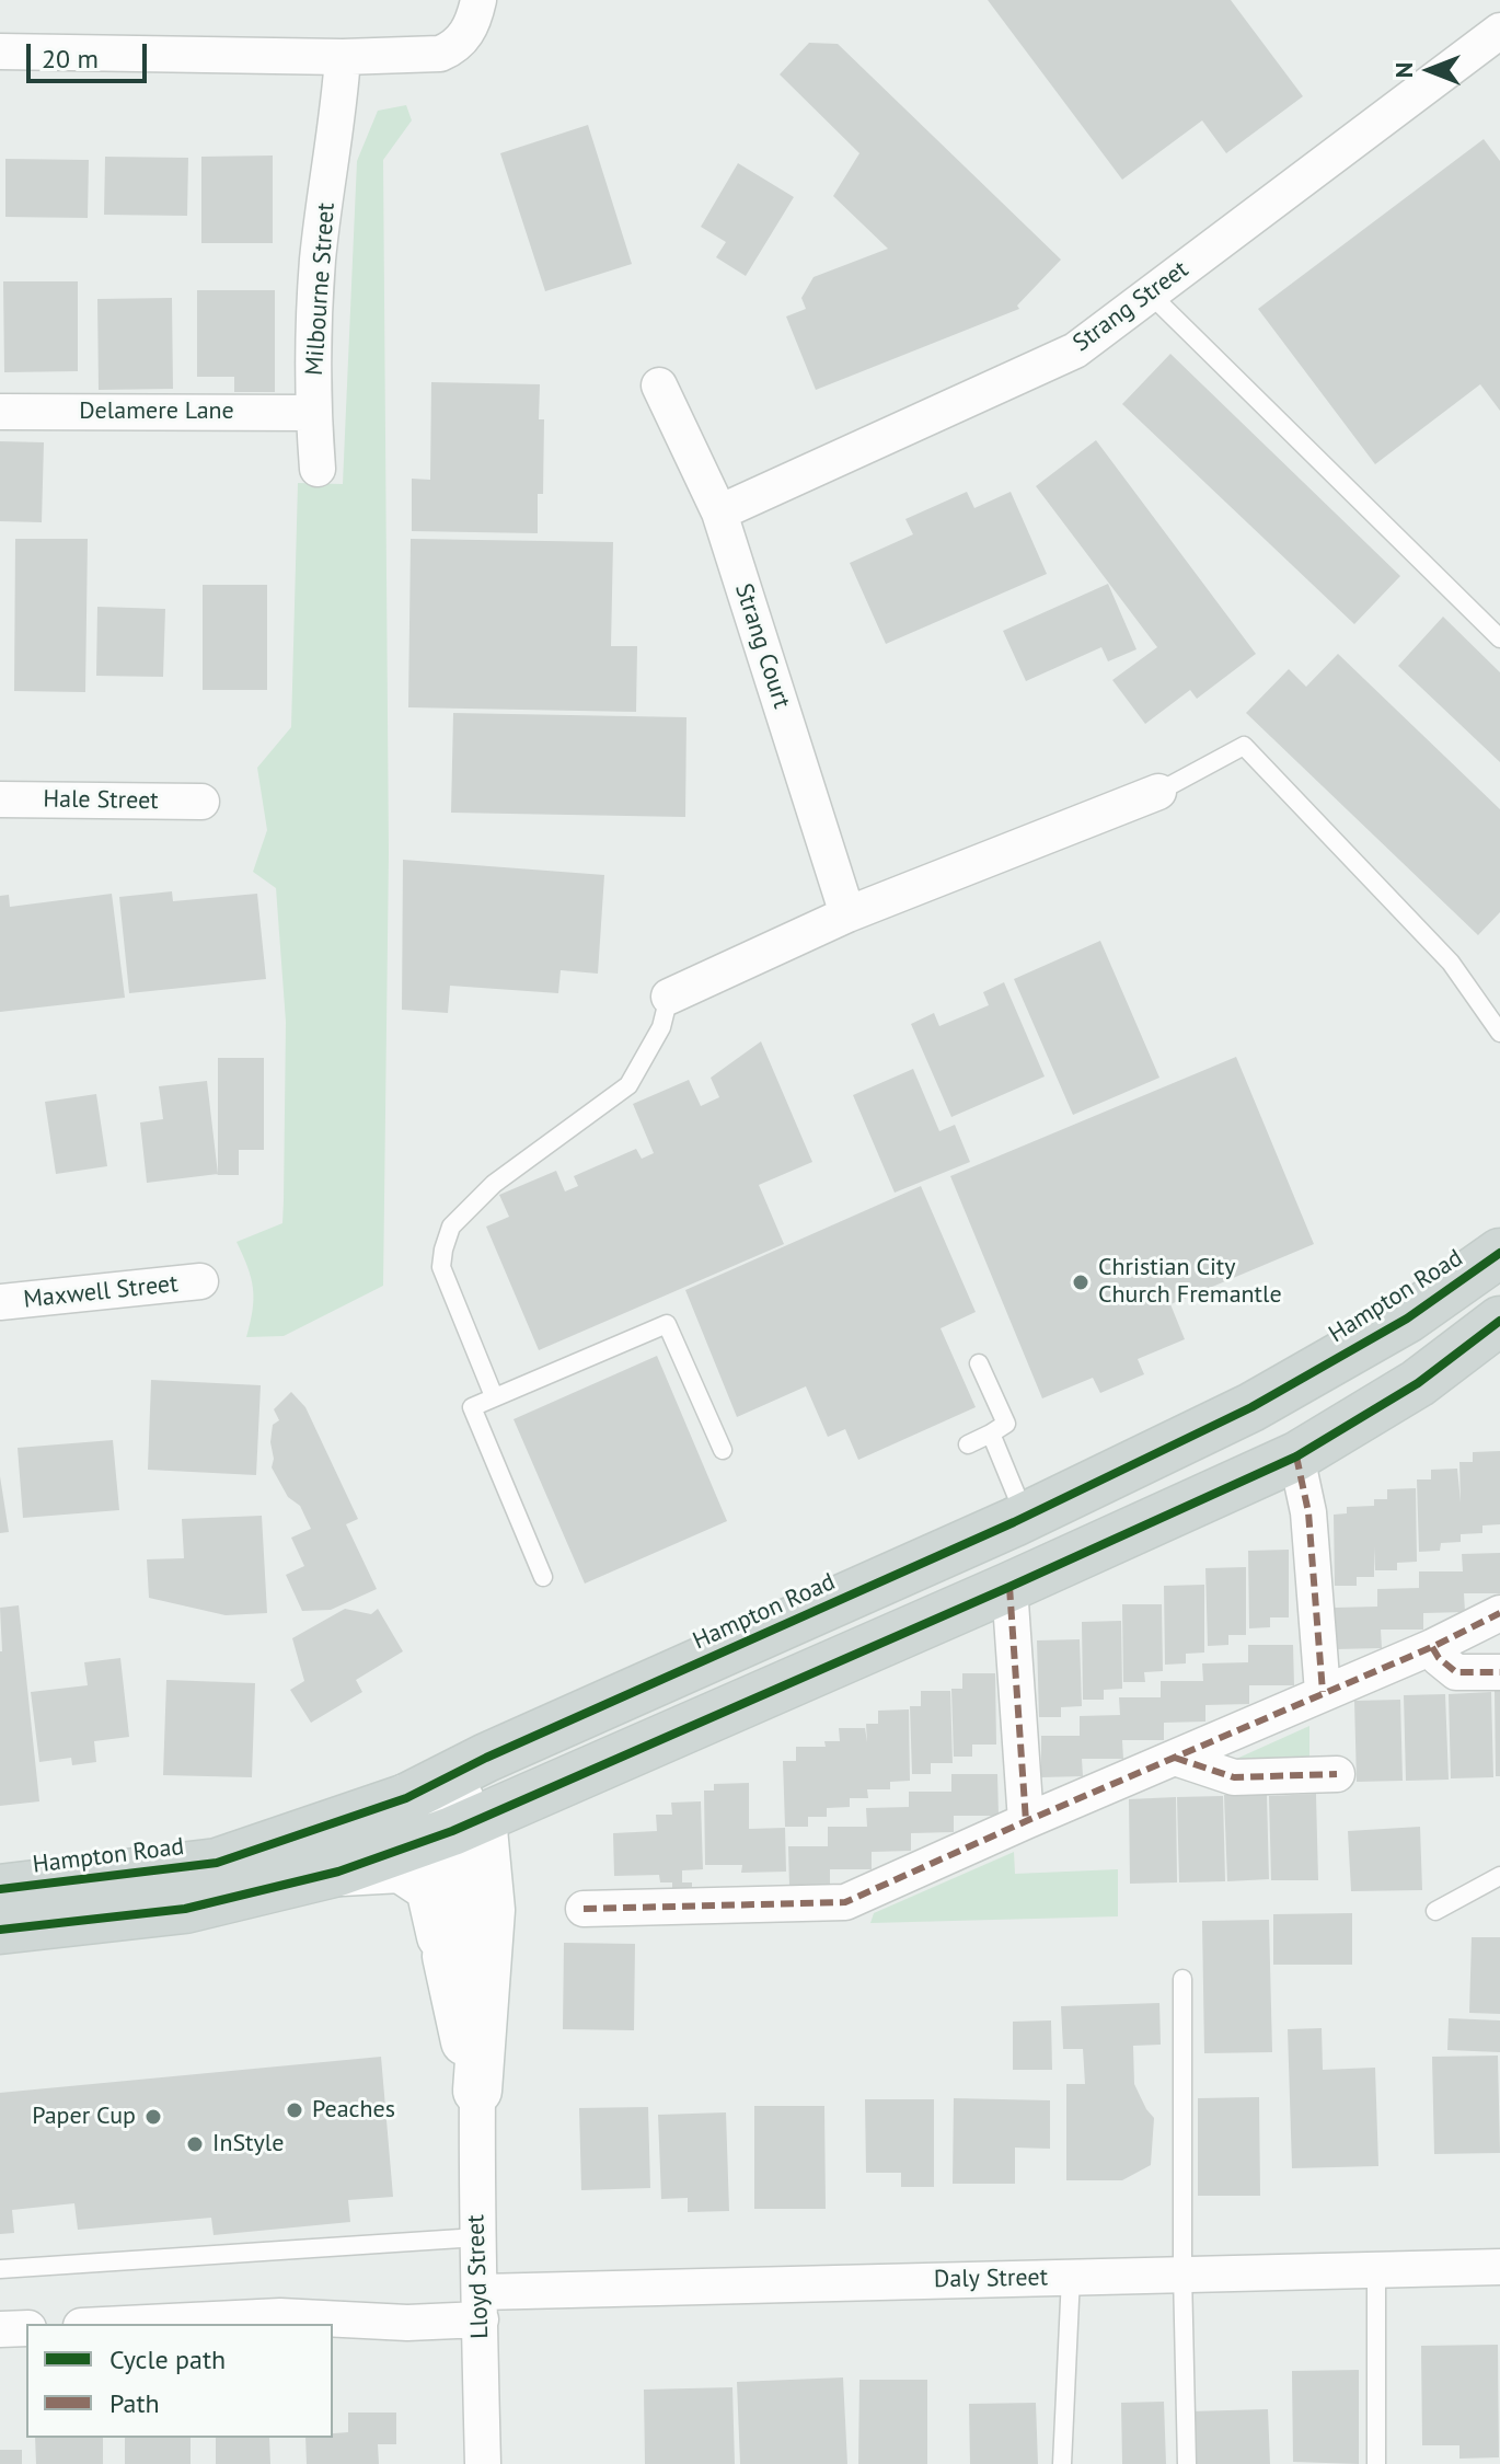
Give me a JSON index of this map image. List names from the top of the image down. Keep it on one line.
{"streets":{"main road":["Hampton Road"],"street":["Milbourne Street","Strang Street","Delamere Lane","Strang Court","Hale Street","Maxwell Street","Lloyd Street","Daly Street"]},"crossings":[["Milbourne Street","Delamere Lane"],["Strang Street","Strang Court"],["Lloyd Street","Daly Street"]],"places":["Christian City Church Fremantle","Peaches","Paper Cup","InStyle"],"legend":["Cycle path","Path"],"scale_bar":"20 m","north":"left"}
